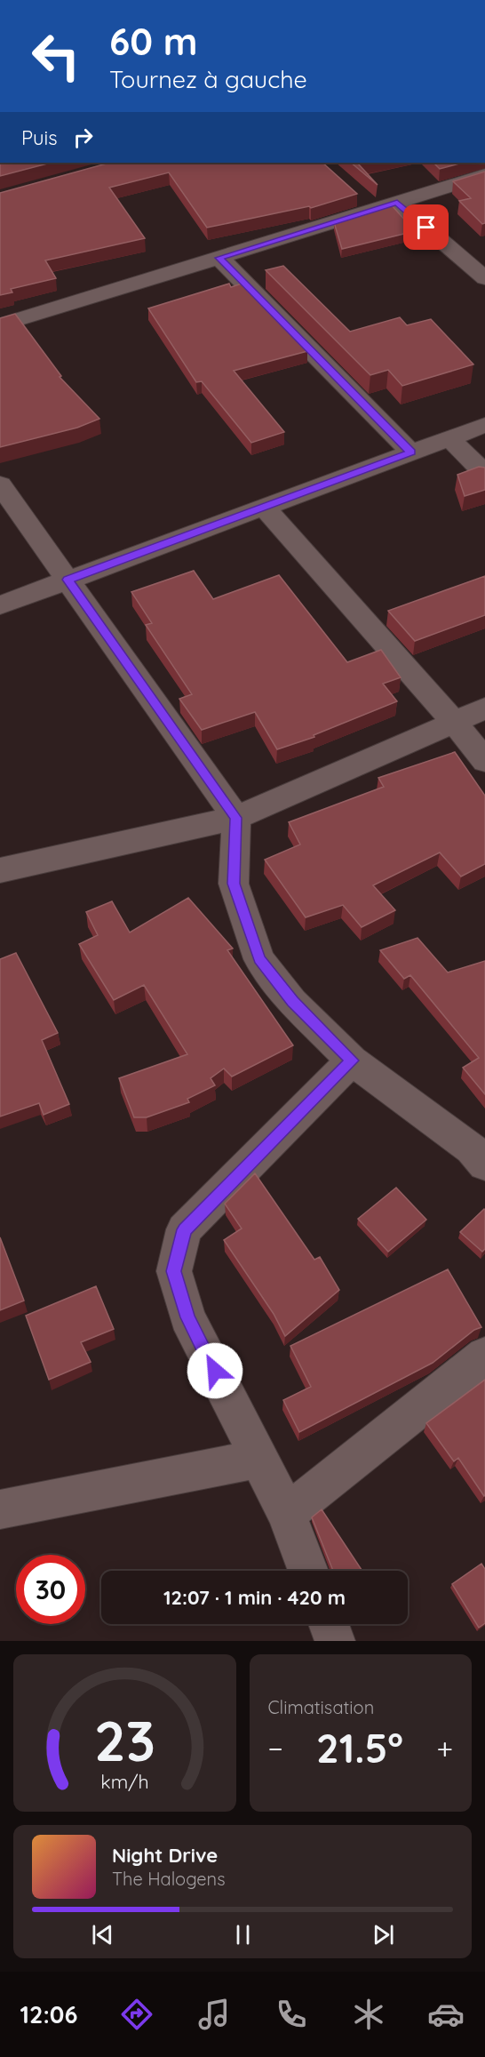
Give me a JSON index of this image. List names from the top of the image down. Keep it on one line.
{"page":{"turn":["60 m","Tournez à gauche"],"then":"Puis","limit":"30","trip":"12:07 · 1 min · 420 m","tile":"Climatisation","heat":["−","21.5°","+"],"song":["Night Drive","The Halogens"],"tabs":"12:06","gauge":["23","km/h"]}}
